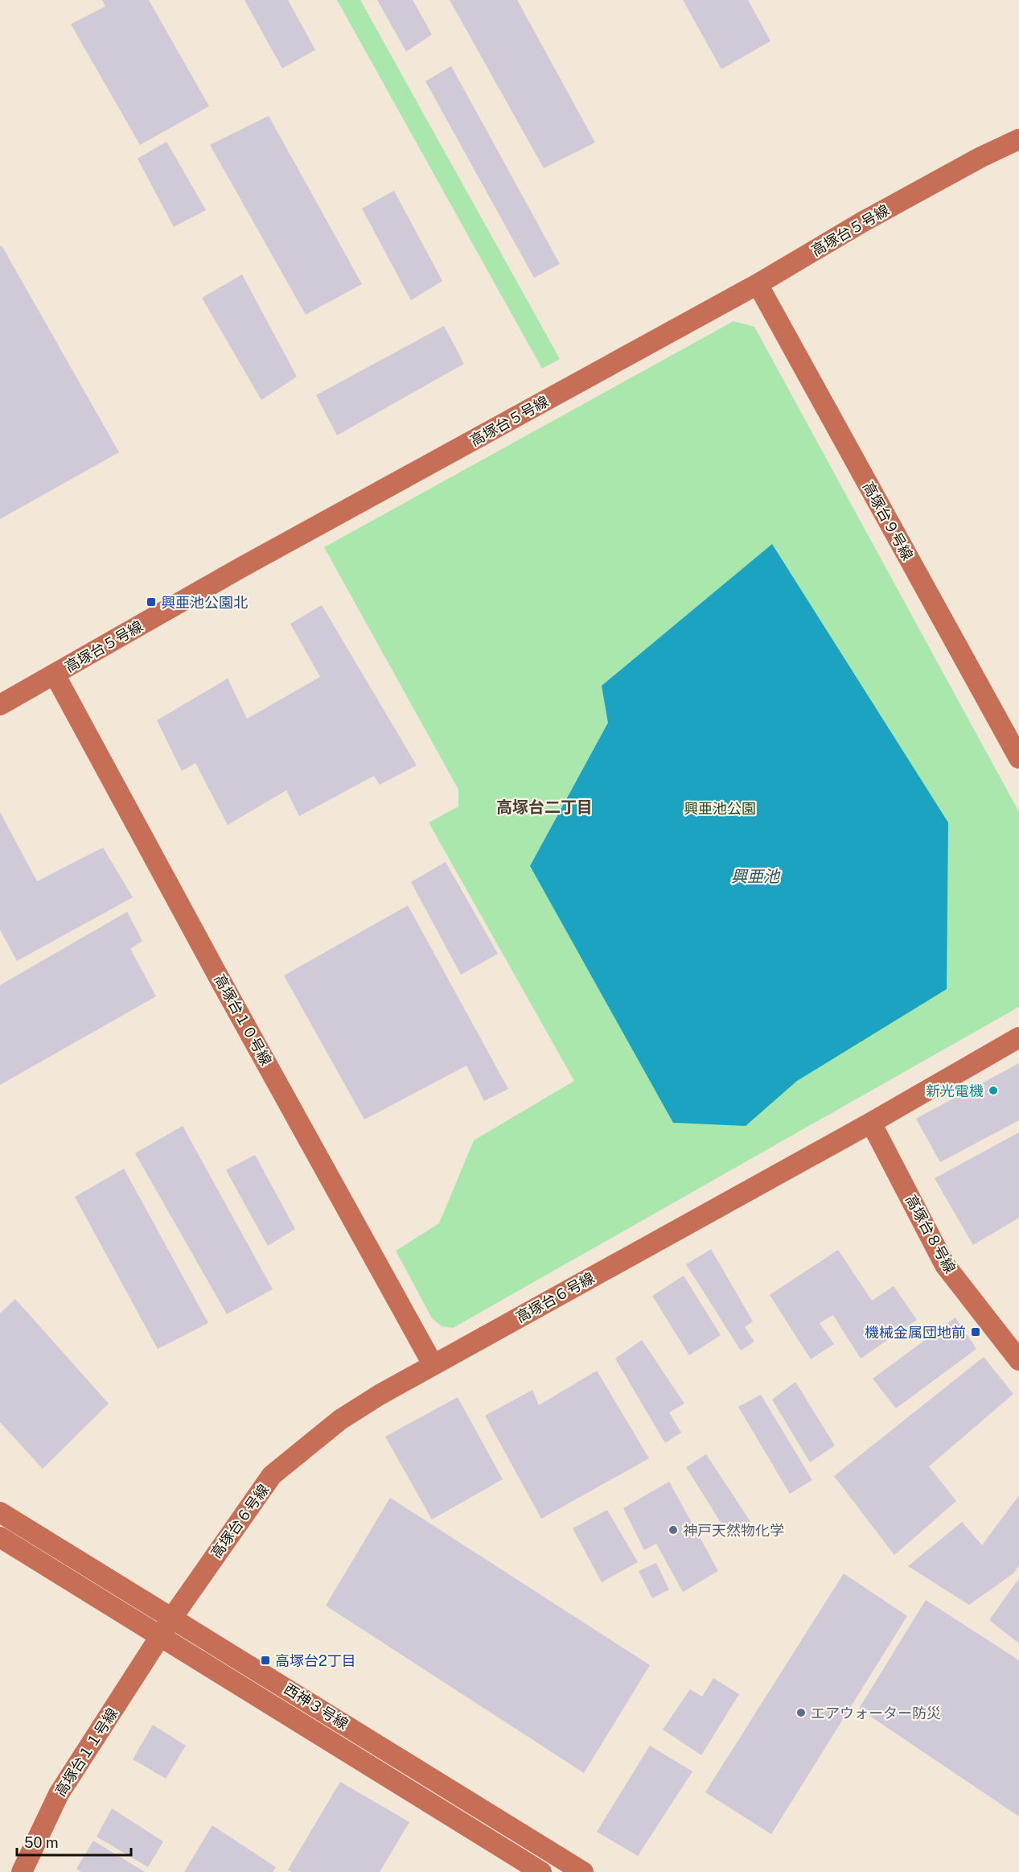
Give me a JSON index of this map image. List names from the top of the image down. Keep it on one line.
{"streets":{"street":["高塚台５号線","高塚台９号線","高塚台１０号線","高塚台８号線","高塚台６号線","西神３号線","高塚台１１号線"]},"crossings":[["高塚台５号線","高塚台９号線"],["高塚台５号線","高塚台１０号線"],["高塚台１０号線","高塚台６号線"],["高塚台８号線","高塚台６号線"],["高塚台６号線","西神３号線"],["高塚台６号線","高塚台１１号線"],["西神３号線","高塚台１１号線"]],"districts":["高塚台二丁目"],"water":["興亜池"],"parks":["興亜池公園"],"places":{"transit":["興亜池公園北","機械金属団地前","高塚台2丁目"],"other":["新光電機","神戸天然物化学","エアウォーター防災"]},"scale_bar":"50 m"}
